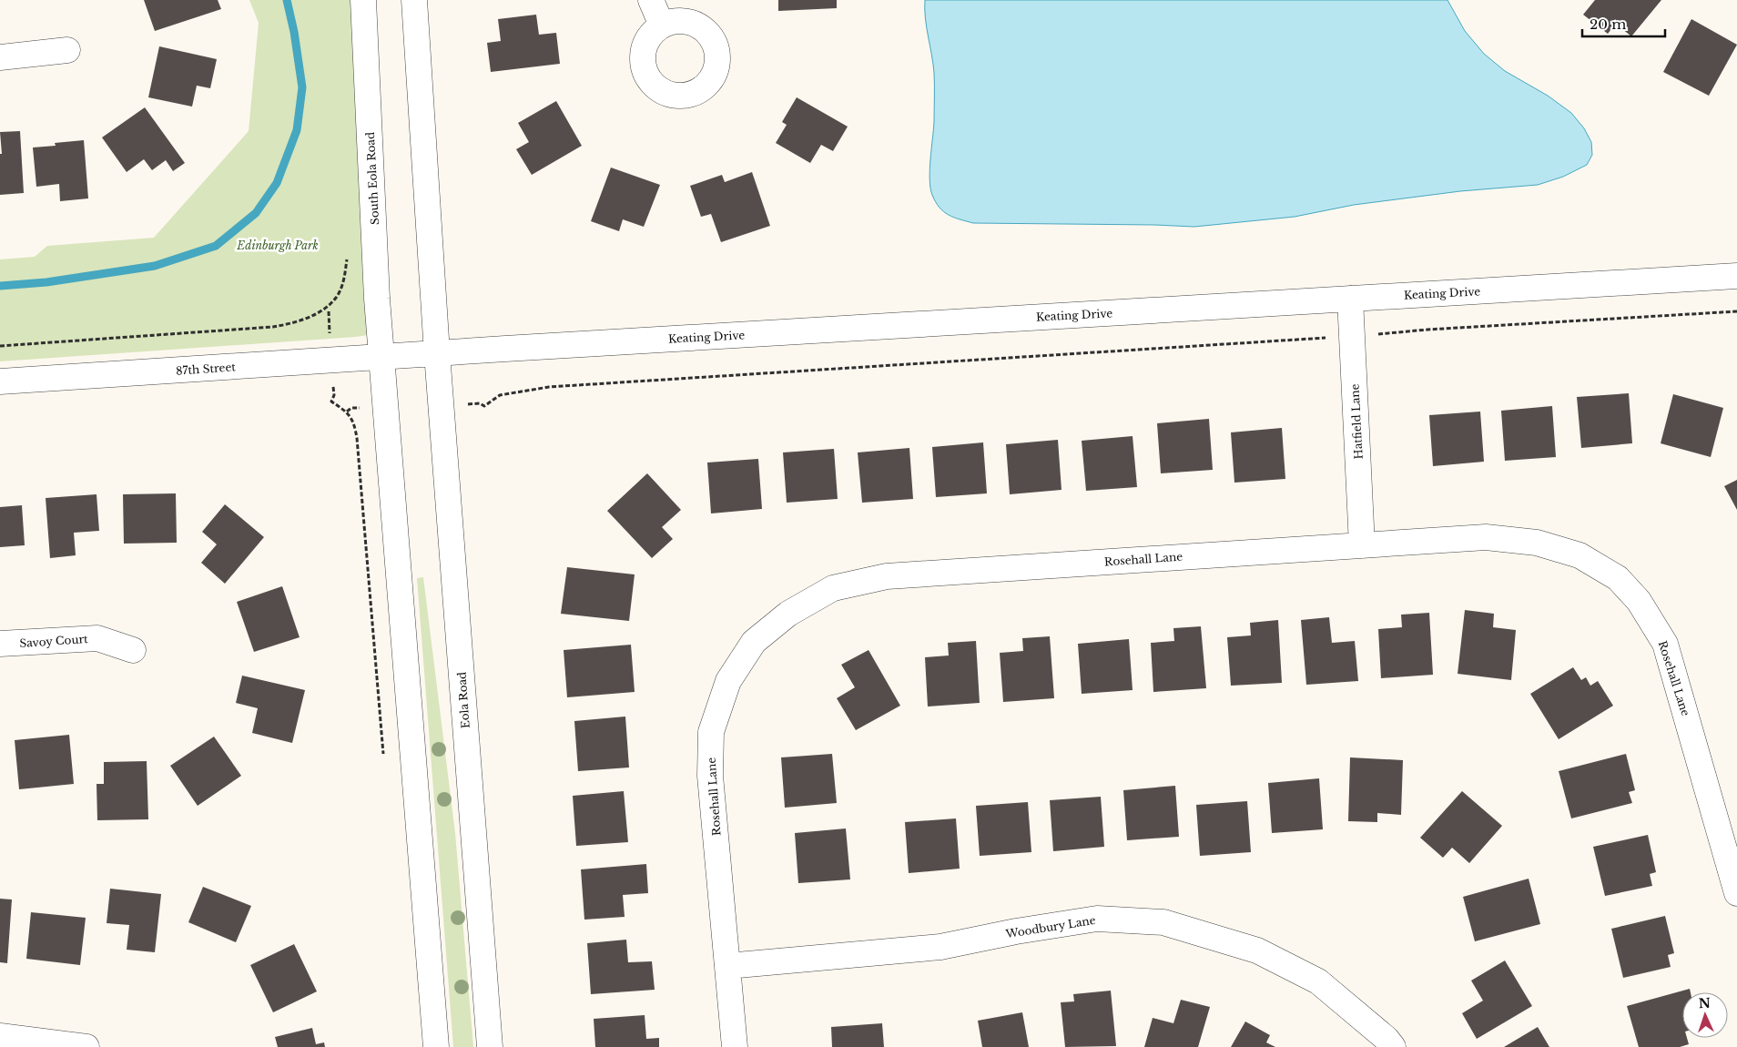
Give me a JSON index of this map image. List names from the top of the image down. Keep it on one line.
{"streets":{"street":["South Eola Road","Keating Drive","87th Street","Hatfield Lane","Rosehall Lane","Savoy Court","Eola Road","Woodbury Lane"]},"crossings":[["South Eola Road","87th Street"],["Keating Drive","87th Street"],["Keating Drive","Hatfield Lane"],["Keating Drive","Eola Road"],["Hatfield Lane","Rosehall Lane"],["Rosehall Lane","Woodbury Lane"]],"parks":["Edinburgh Park"],"scale_bar":"20 m","north":"top"}
